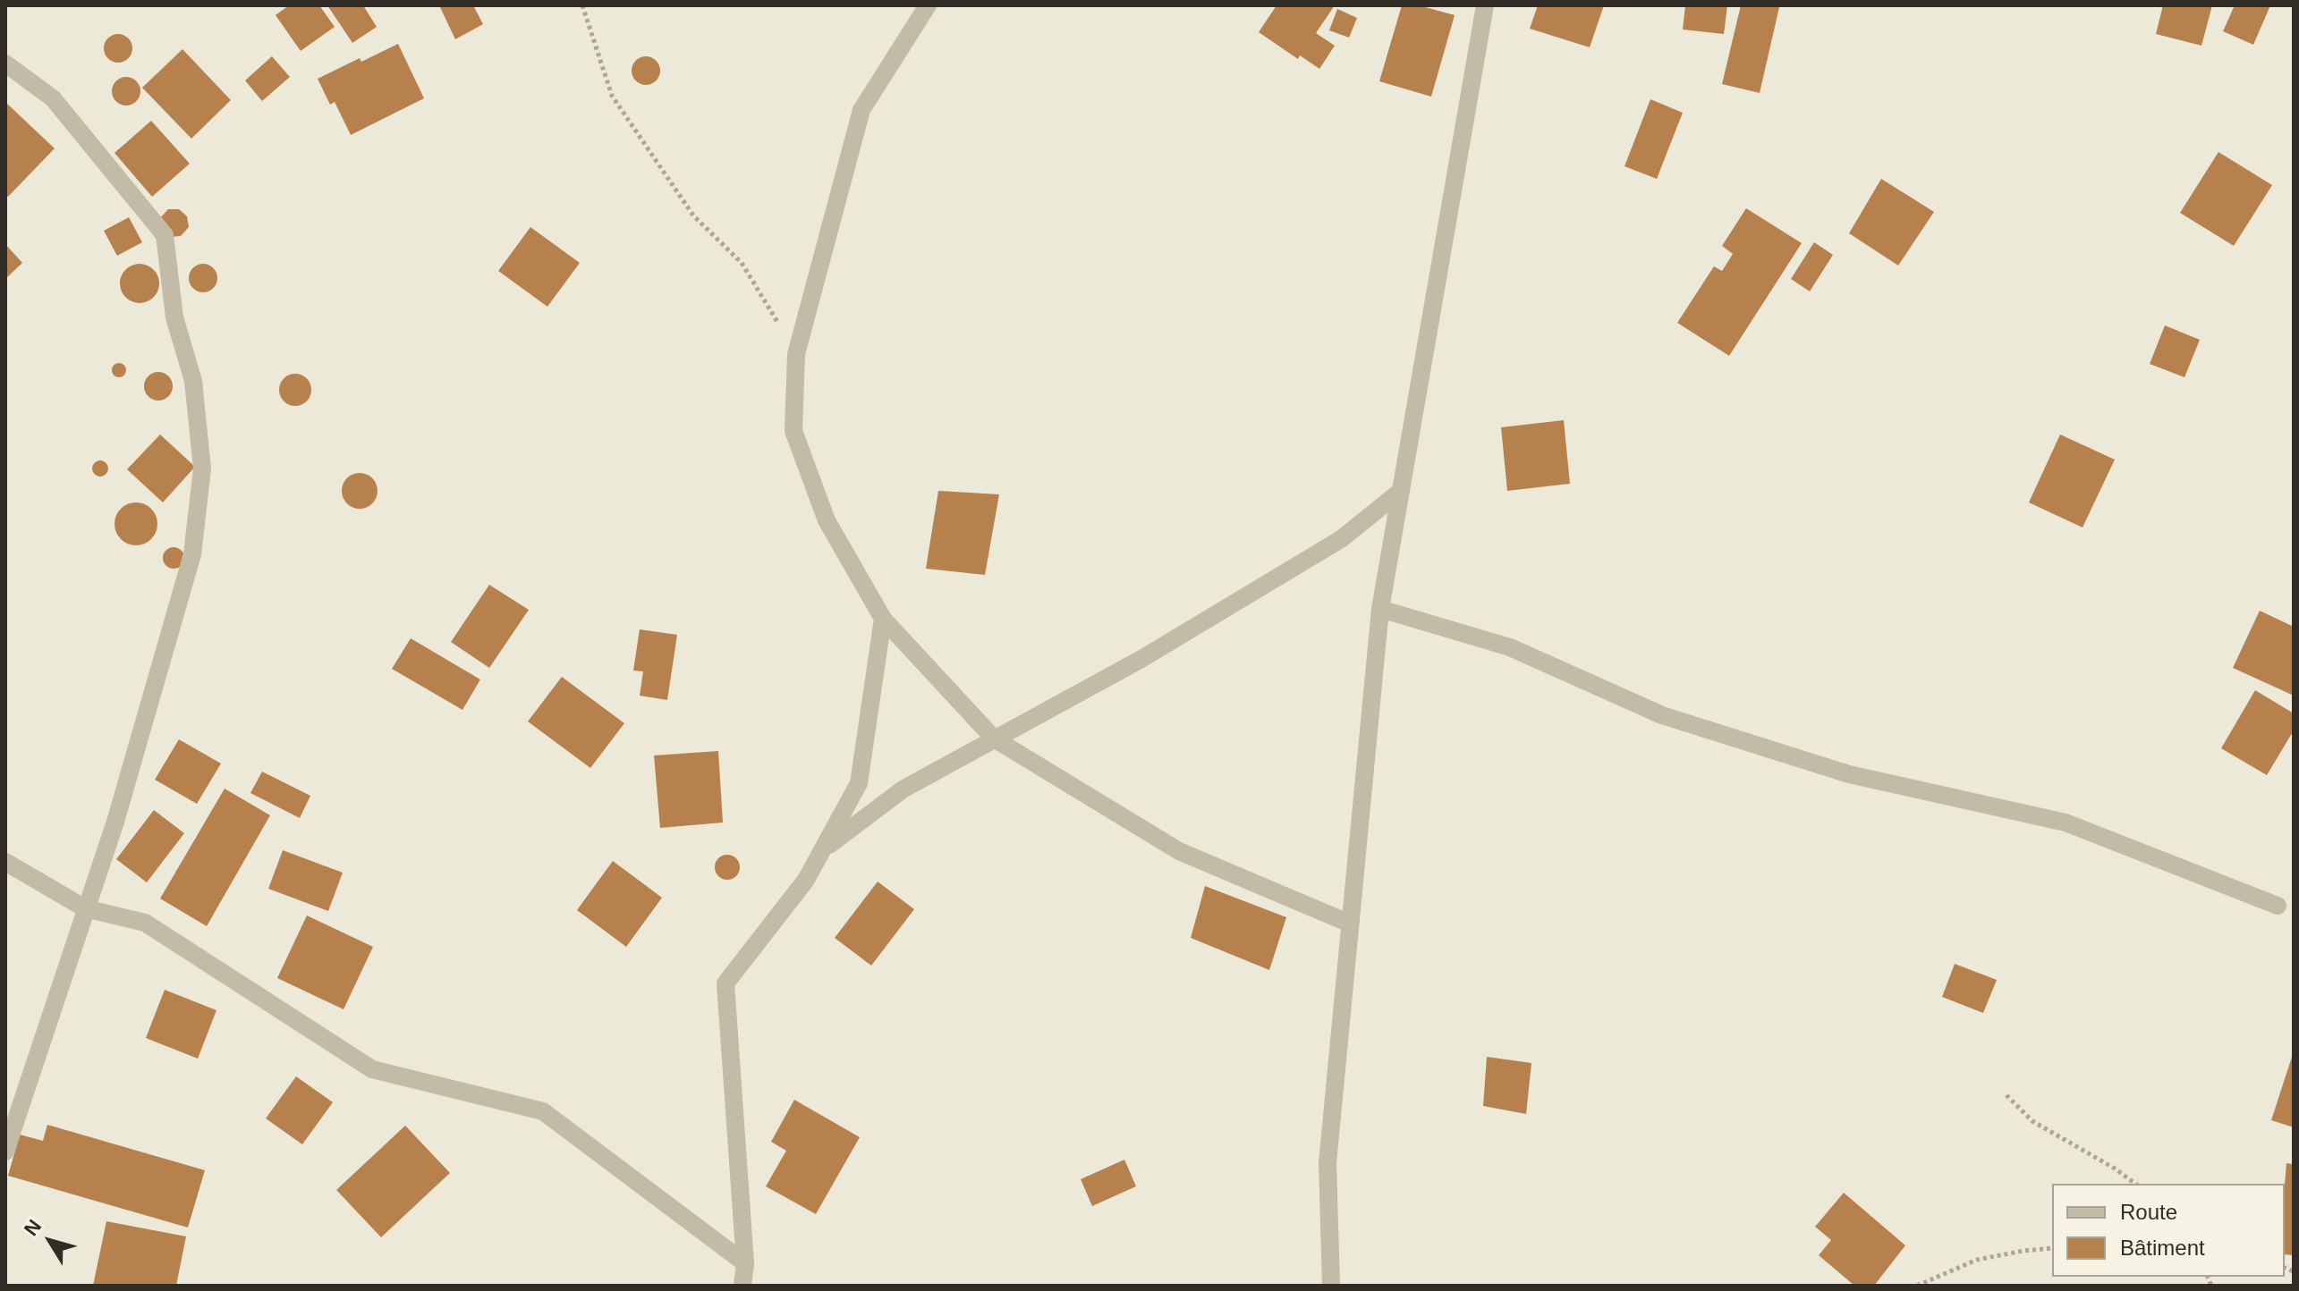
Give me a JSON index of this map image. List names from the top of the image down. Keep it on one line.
{"legend":["Route","Bâtiment"],"north":"top left"}
